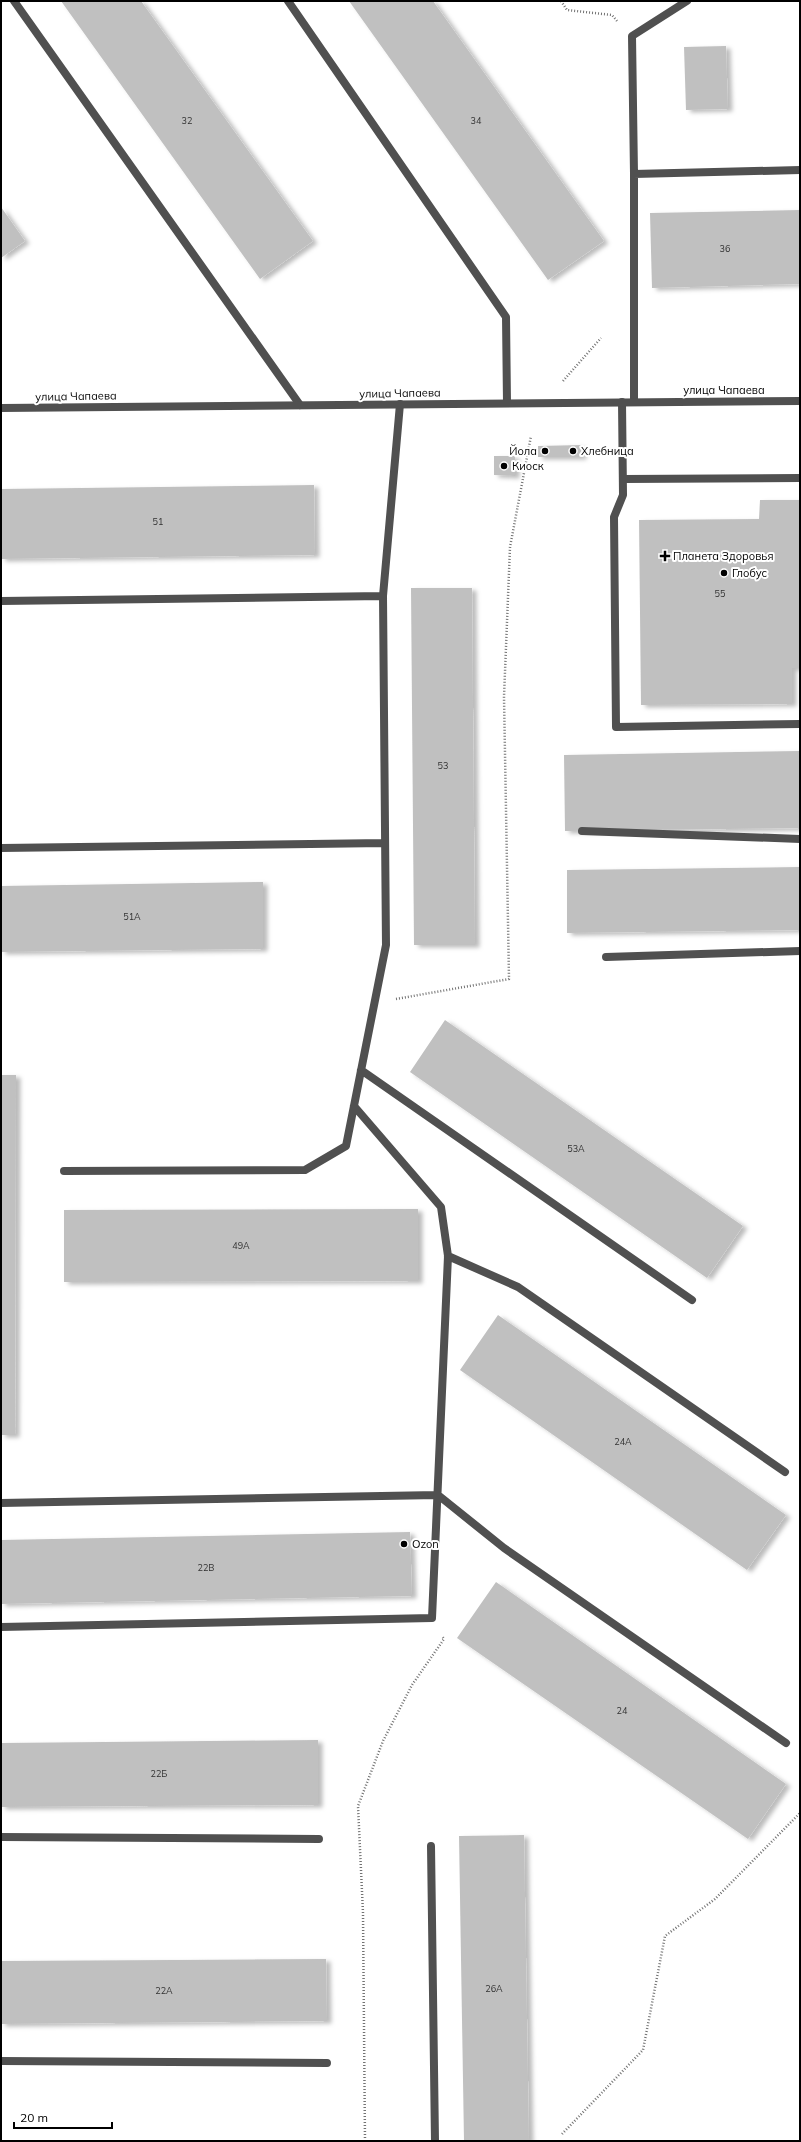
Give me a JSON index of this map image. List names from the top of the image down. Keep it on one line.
{"streets":{"street":["улица Чапаева"]},"places":{"other":["Йола","Хлебница","Киоск","Глобус","Ozon"],"health":["Планета Здоровья"]},"house_numbers":["32","34","36","51","55","53","51А","53А","49А","24А","22В","24","22Б","26А","22А"],"scale_bar":"20 m"}
